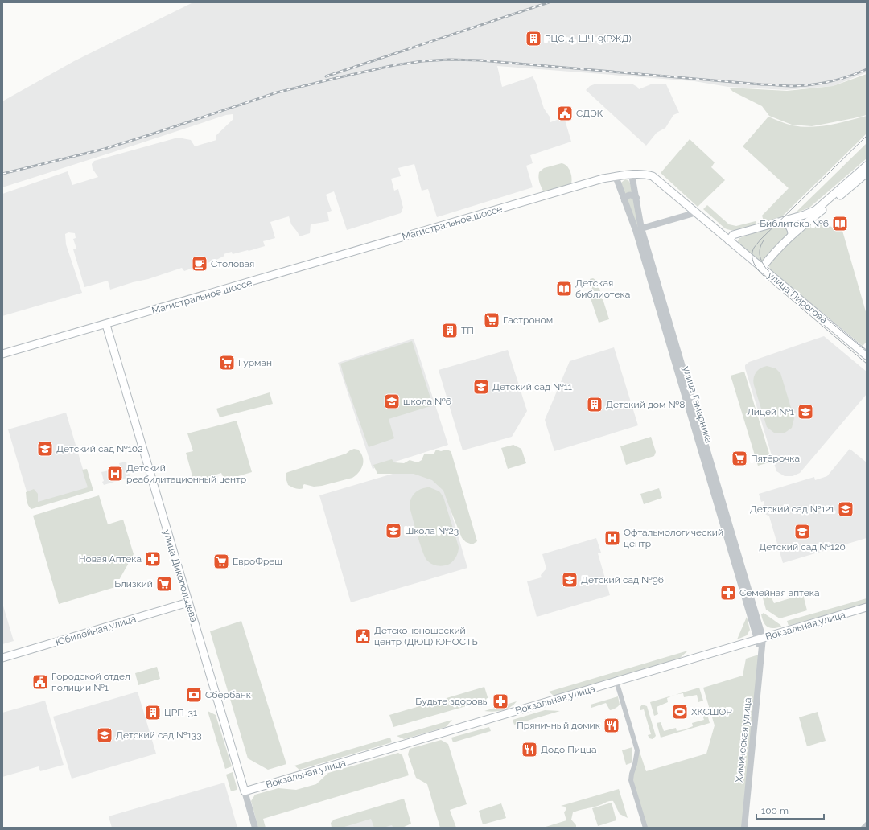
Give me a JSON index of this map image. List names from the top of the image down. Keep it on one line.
{"streets":{"main road":["Магистральное шоссе","улица Пирогова","улица Дикопольцева","Вокзальная улица","Юбилейная улица"],"street":["улица Гамарника","Химическая улица"]},"crossings":[["Магистральное шоссе","улица Пирогова"],["Магистральное шоссе","улица Гамарника"],["Магистральное шоссе","улица Дикопольцева"],["улица Гамарника","Вокзальная улица"],["улица Гамарника","Химическая улица"],["улица Дикопольцева","Вокзальная улица"],["улица Дикопольцева","Юбилейная улица"],["Вокзальная улица","Химическая улица"]],"places":{"building":["РЦС-4, ШЧ-9(РЖД)","ТП","Детский дом №8","ЦРП-31"],"public building":["СДЭК","Детско-юношеский центр (ДЮЦ) ЮНОСТЬ","Городской отдел полиции №1"],"library":["Библитека №6","Детская библиотека"],"cafe":["Столовая"],"supermarket":["Гастроном","Гурман","Пятёрочка","ЕвроФреш","Близкий"],"school or university":["Детский сад №11","школа №6","Лицей №1","Детский сад №102","Детский сад №121","Школа №23","Детский сад №120","Детский сад №96","Детский сад №133"],"hospital":["Детский реабилитационный центр","Офтальмологический центр"],"pharmacy":["Новая Аптека","Семейная аптека","Будьте здоровы"],"bank":["Сбербанк"],"sports":["ХКСШОР"],"restaurant":["Пряничный домик","Додо Пицца"]},"scale_bar":"100 m"}
